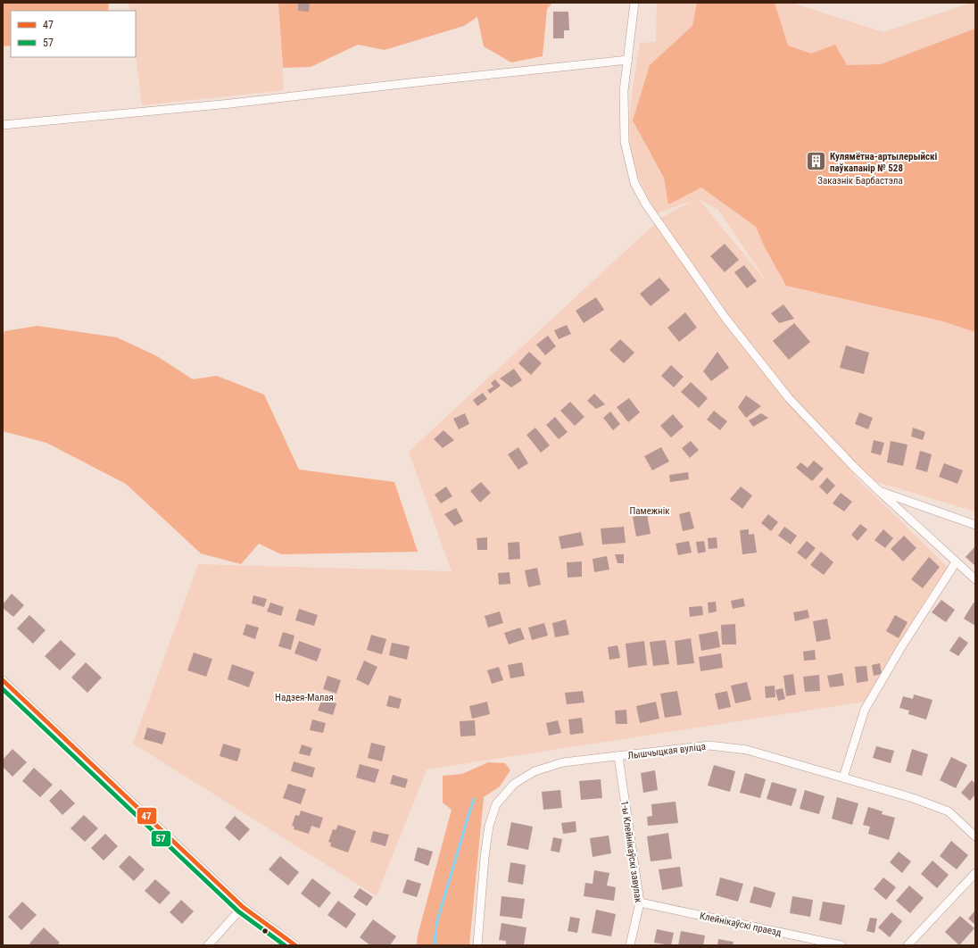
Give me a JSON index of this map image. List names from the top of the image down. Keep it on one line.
{"streets":{"street":["Лышчыцкая вуліца","1-ы Клейнікаўскі завулак","Клейнікаўскі праезд"]},"crossings":[["Лышчыцкая вуліца","1-ы Клейнікаўскі завулак"],["1-ы Клейнікаўскі завулак","Клейнікаўскі праезд"]],"parks":["Заказнік Барбастэла","Памежнік","Надзея-Малая"],"places":{"building":["Кулямётна-артылерыйскі паўкапанір № 528"]},"lines":["transit line 47","transit line 57"],"legend":["47","57"]}
